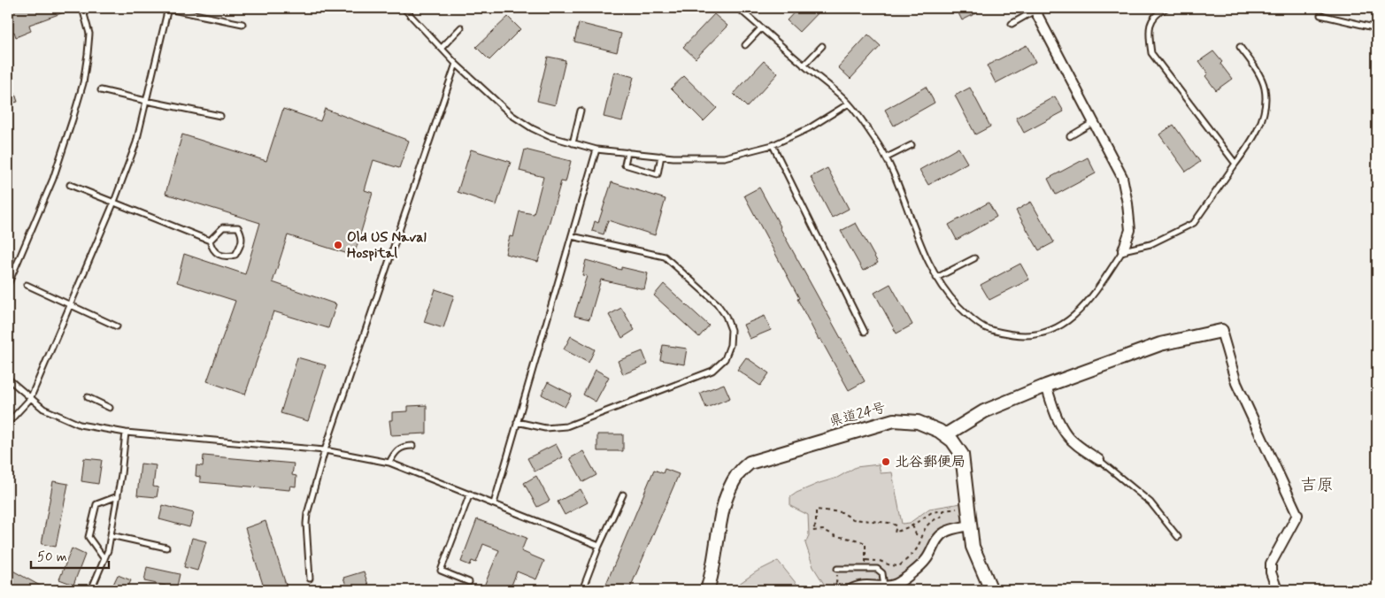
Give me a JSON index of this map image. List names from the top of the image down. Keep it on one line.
{"streets":{"main road":["県道24号"]},"districts":["吉原"],"places":["Old US Naval Hospital","北谷郵便局"],"scale_bar":"50 m"}
